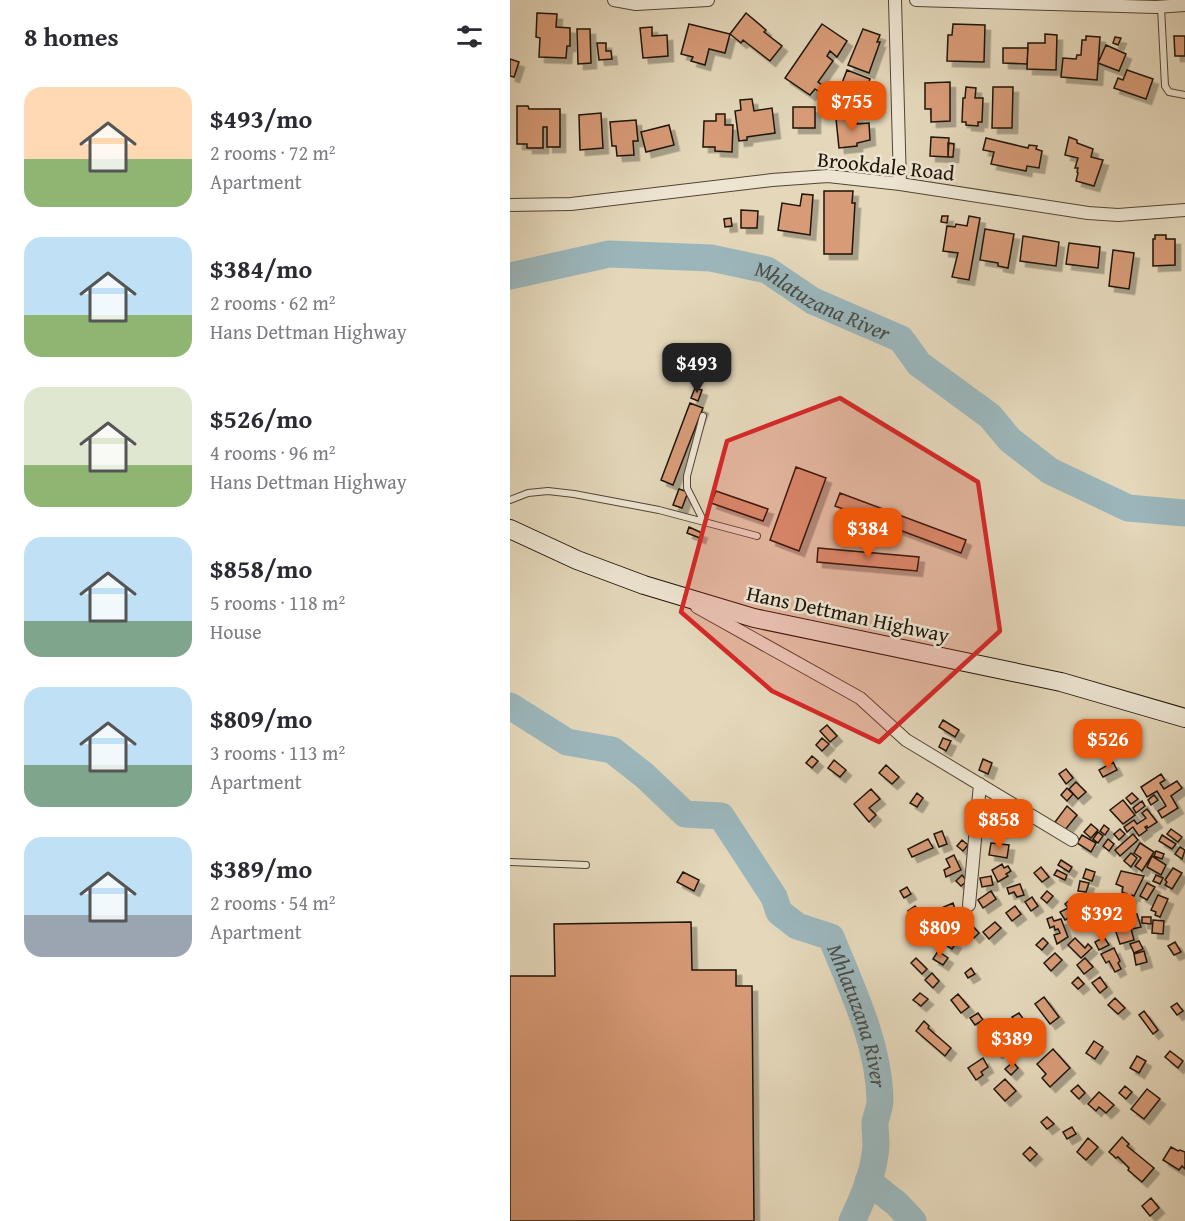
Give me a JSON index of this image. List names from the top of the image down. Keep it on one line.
{"streets":{"street":["Brookdale Road","Hans Dettman Highway"]},"water":["Mhlatuzana River"],"page":{"heading":"8 homes","list":[{"name":"$493/mo","note":"2 rooms · 72 m² · Apartment"},{"name":"$384/mo","note":"2 rooms · 62 m² · Hans Dettman Highway"},{"name":"$526/mo","note":"4 rooms · 96 m² · Hans Dettman Highway"},{"name":"$858/mo","note":"5 rooms · 118 m² · House"},{"name":"$809/mo","note":"3 rooms · 113 m² · Apartment"},{"name":"$389/mo","note":"2 rooms · 54 m² · Apartment"}],"price":["$755","$493","$384","$526","$858","$392","$809","$389"]}}
